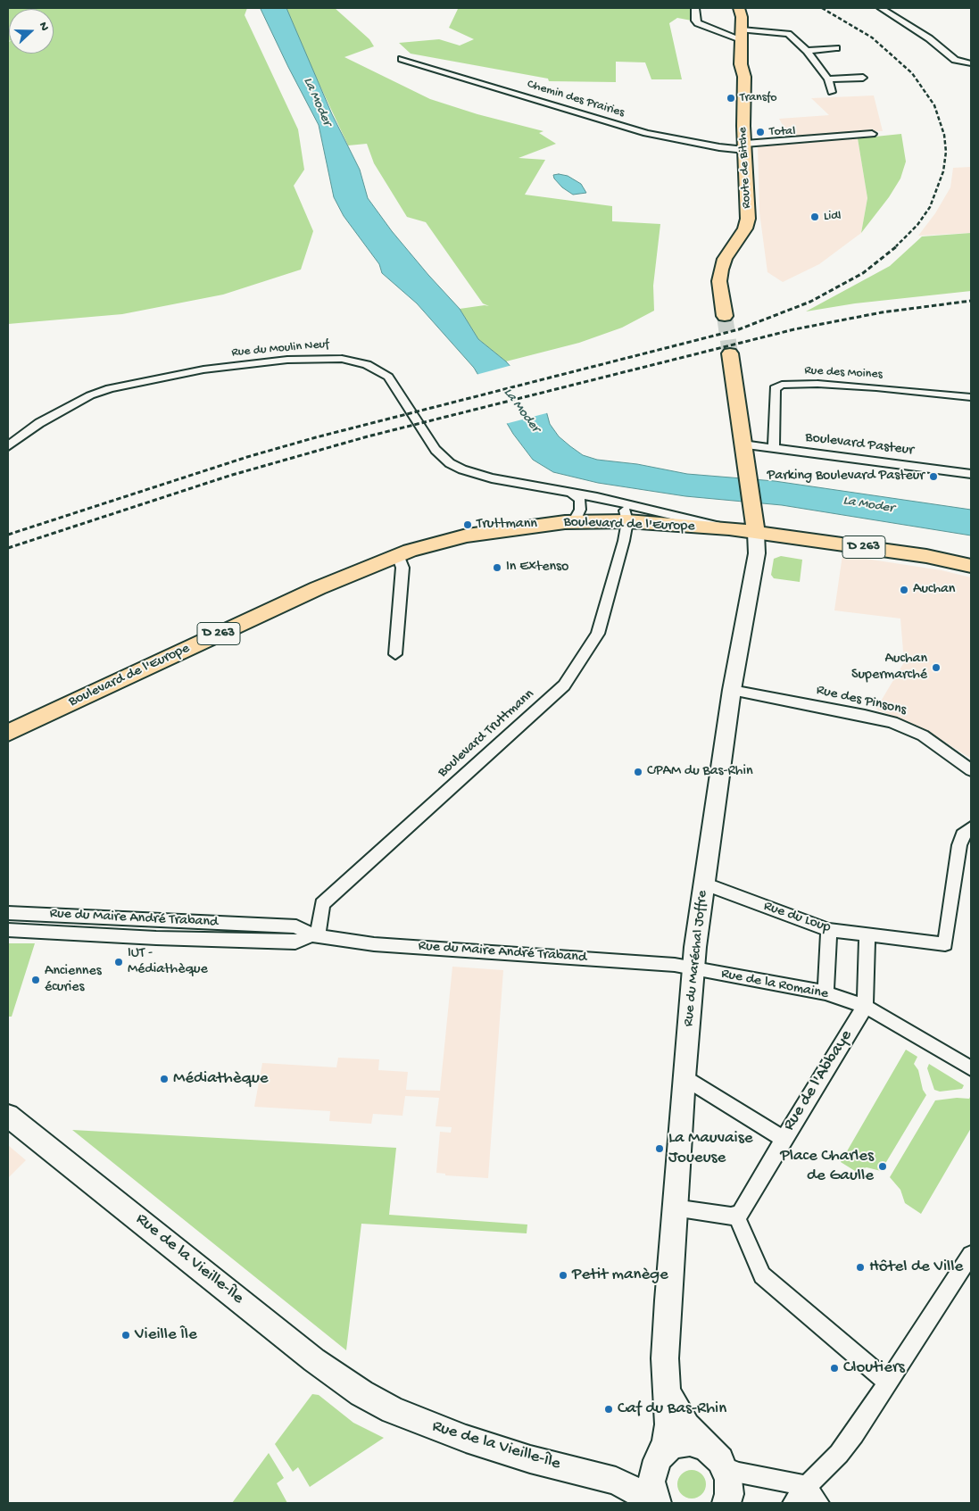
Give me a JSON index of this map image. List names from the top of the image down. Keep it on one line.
{"streets":{"main road":["Route de Bitche","Boulevard de l'Europe","D 263"],"street":["Chemin des Prairies","Rue du Moulin Neuf","Rue des Moines","Boulevard Pasteur","Rue des Pinsons","Boulevard Truttmann","Rue du Loup","Rue du Maire André Traband","Rue du Maréchal Joffre","Rue de la Romaine","Rue de l'Abbaye","Rue de la Vieille-Île"]},"crossings":[["Chemin des Prairies","Route de Bitche"],["Rue du Moulin Neuf","Boulevard de l'Europe"],["Rue des Moines","Boulevard Pasteur"],["Boulevard de l'Europe","D 263"],["Boulevard de l'Europe","Boulevard Truttmann"],["Boulevard de l'Europe","Rue du Maréchal Joffre"],["D 263","Rue du Maréchal Joffre"],["Rue des Pinsons","Rue du Maréchal Joffre"],["Boulevard Truttmann","Rue du Maire André Traband"],["Rue du Loup","Rue du Maréchal Joffre"],["Rue du Maire André Traband","Rue du Maréchal Joffre"],["Rue du Maire André Traband","Rue de la Romaine"],["Rue du Maréchal Joffre","Rue de la Romaine"],["Rue du Maréchal Joffre","Rue de la Vieille-Île"],["Rue de la Romaine","Rue de l'Abbaye"]],"water":["La Moder"],"places":["Transfo","Total","Lidl","Parking Boulevard Pasteur","Truttmann","In Extenso","Auchan","Auchan Supermarché","CPAM du Bas-Rhin","IUT - Médiathèque","Anciennes écuries","Médiathèque","La Mauvaise Joueuse","Place Charles de Gaulle","Hôtel de Ville","Petit manège","Vieille Île","Cloutiers","Caf du Bas-Rhin"],"north":"right"}
